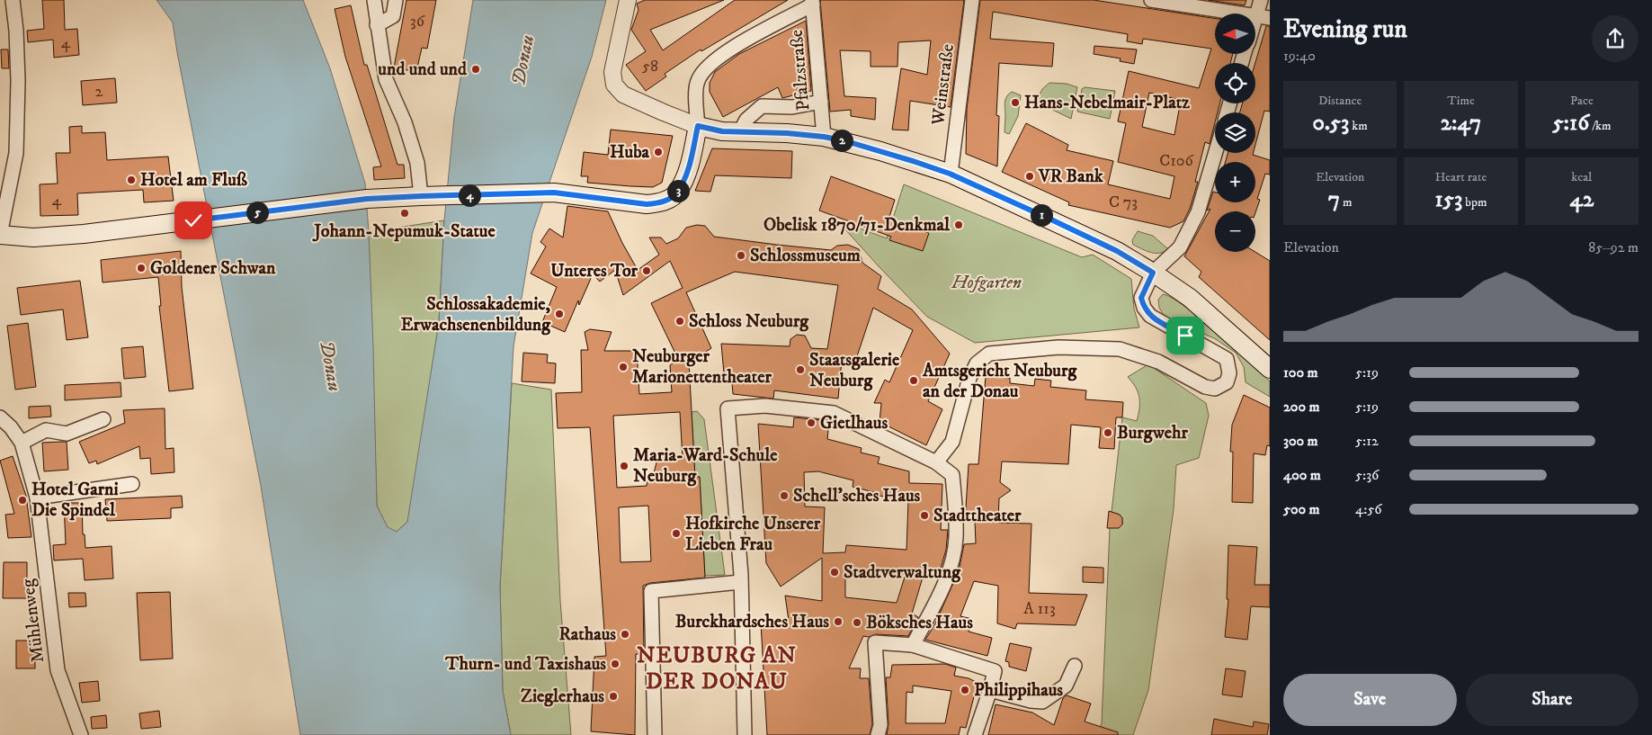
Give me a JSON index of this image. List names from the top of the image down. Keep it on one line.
{"streets":{"street":["Pfalzstraße","Weinstraße","Mühlenweg"]},"districts":["NEUBURG AN DER DONAU"],"water":["Donau"],"parks":["Hofgarten"],"places":["und und und","Hans-Nebelmair-Platz","Huba","VR Bank","Hotel am Fluß","Johann-Nepumuk-Statue","Obelisk 1870/71-Denkmal","Schlossmuseum","Goldener Schwan","Unteres Tor","Schlossakademie, Erwachsenenbildung","Schloss Neuburg","Neuburger Marionettentheater","Staatsgalerie Neuburg","Amtsgericht Neuburg an der Donau","Gietlhaus","Burgwehr","Maria-Ward-Schule Neuburg","Schell'sches Haus","Hotel Garni Die Spindel","Stadttheater","Hofkirche Unserer Lieben Frau","Stadtverwaltung","Burckhardsches Haus","Böksches Haus","Rathaus","Thurn- und Taxishaus","Philippihaus","Zieglerhaus"],"house_numbers":["36","4","58","2","C106","4","C 73","A 113"],"north":"left","page":{"heading":["Evening run","19:40"],"map_buttons":["+","−"],"stats":[["Distance","0.53 km"],["Time","2:47"],["Pace","5:16 /km"],["Elevation","7 m"],["Heart rate","153 bpm"],["kcal","42"]],"pins":["2","3","4","5","1"],"chart":["Elevation","85–92 m"],"list":[{"name":"100 m","note":"5:19"},{"name":"200 m","note":"5:19"},{"name":"300 m","note":"5:12"},{"name":"400 m","note":"5:36"},{"name":"500 m","note":"4:56"}],"buttons":["Save","Share"]}}
